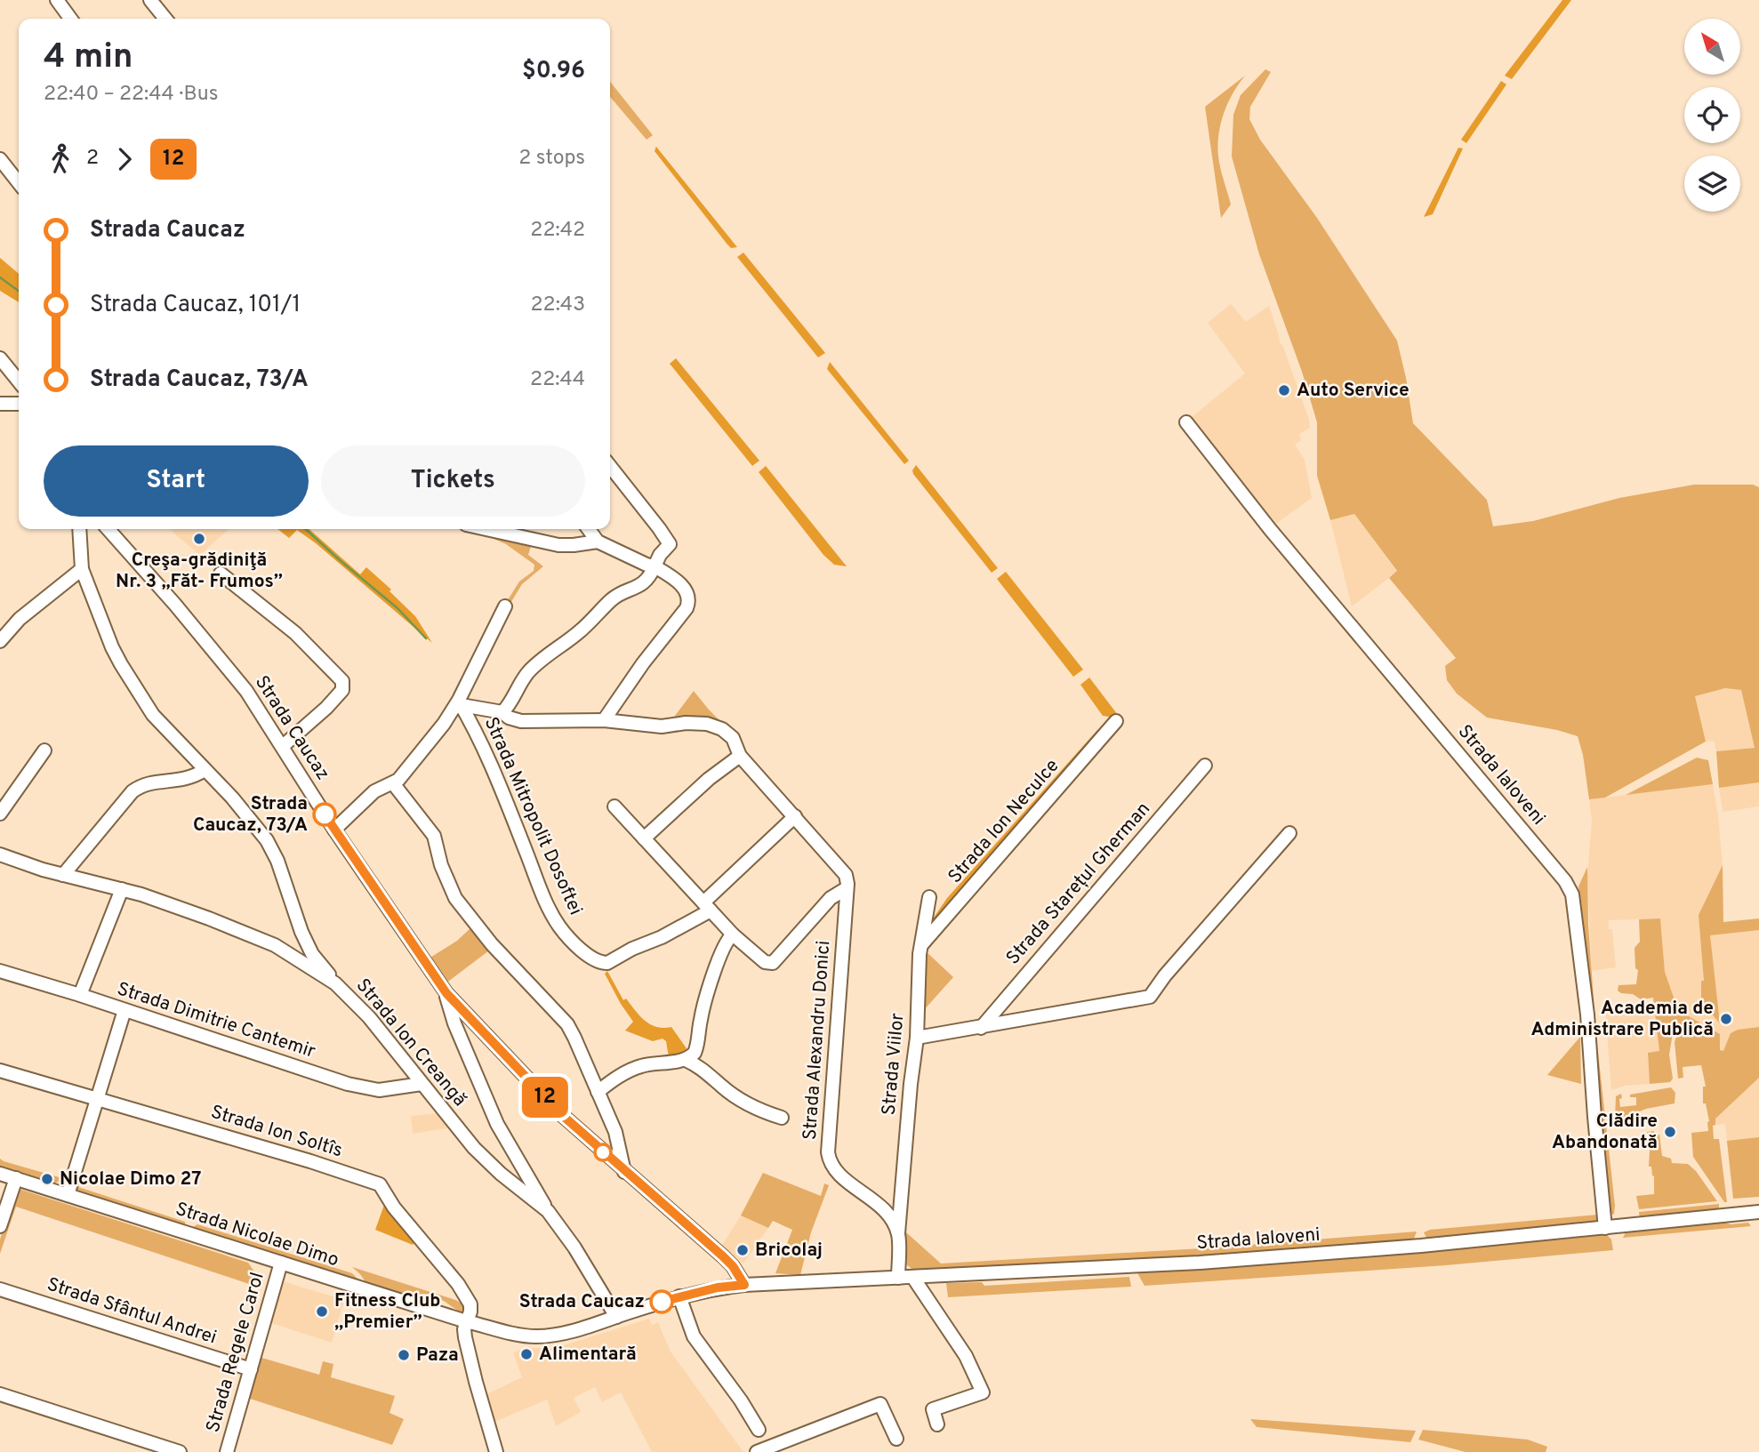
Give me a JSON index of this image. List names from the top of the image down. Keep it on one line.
{"streets":{"street":["Strada Caucaz","Strada Ialoveni","Strada Mitropolit Dosoftei","Strada Ion Neculce","Strada Starețul Gherman","Strada Dimitrie Cantemir","Strada Alexandru Donici","Strada Ion Creangă","Strada Viilor","Strada Ion Soltîs","Strada Nicolae Dimo","Strada Sfântul Andrei","Strada Regele Carol"]},"crossings":[["Strada Caucaz","Strada Nicolae Dimo"],["Strada Mitropolit Dosoftei","Strada Alexandru Donici"],["Strada Ion Neculce","Strada Viilor"],["Strada Dimitrie Cantemir","Strada Ion Creangă"],["Strada Alexandru Donici","Strada Viilor"],["Strada Ion Creangă","Strada Nicolae Dimo"],["Strada Ion Soltîs","Strada Nicolae Dimo"],["Strada Nicolae Dimo","Strada Regele Carol"],["Strada Sfântul Andrei","Strada Regele Carol"]],"places":["Auto Service","Creşa-grădiniţă Nr. 3 „Făt- Frumos”","Strada Caucaz, 73/A","Academia de Administrare Publică","Clădire Abandonată","Nicolae Dimo 27","Bricolaj","Strada Caucaz","Fitness Club „Premier”","Alimentară","Paza"],"lines":["bus line 12"],"north":"top left","page":{"on_map":"12","heading":["4 min","22:40 – 22:44 · Bus","$0.96"],"legs":["2","12","2 stops"],"list":[{"name":"Strada Caucaz","value":"22:42"},{"name":"Strada Caucaz, 101/1","value":"22:43"},{"name":"Strada Caucaz, 73/A","value":"22:44"}],"buttons":["Start","Tickets"]}}
